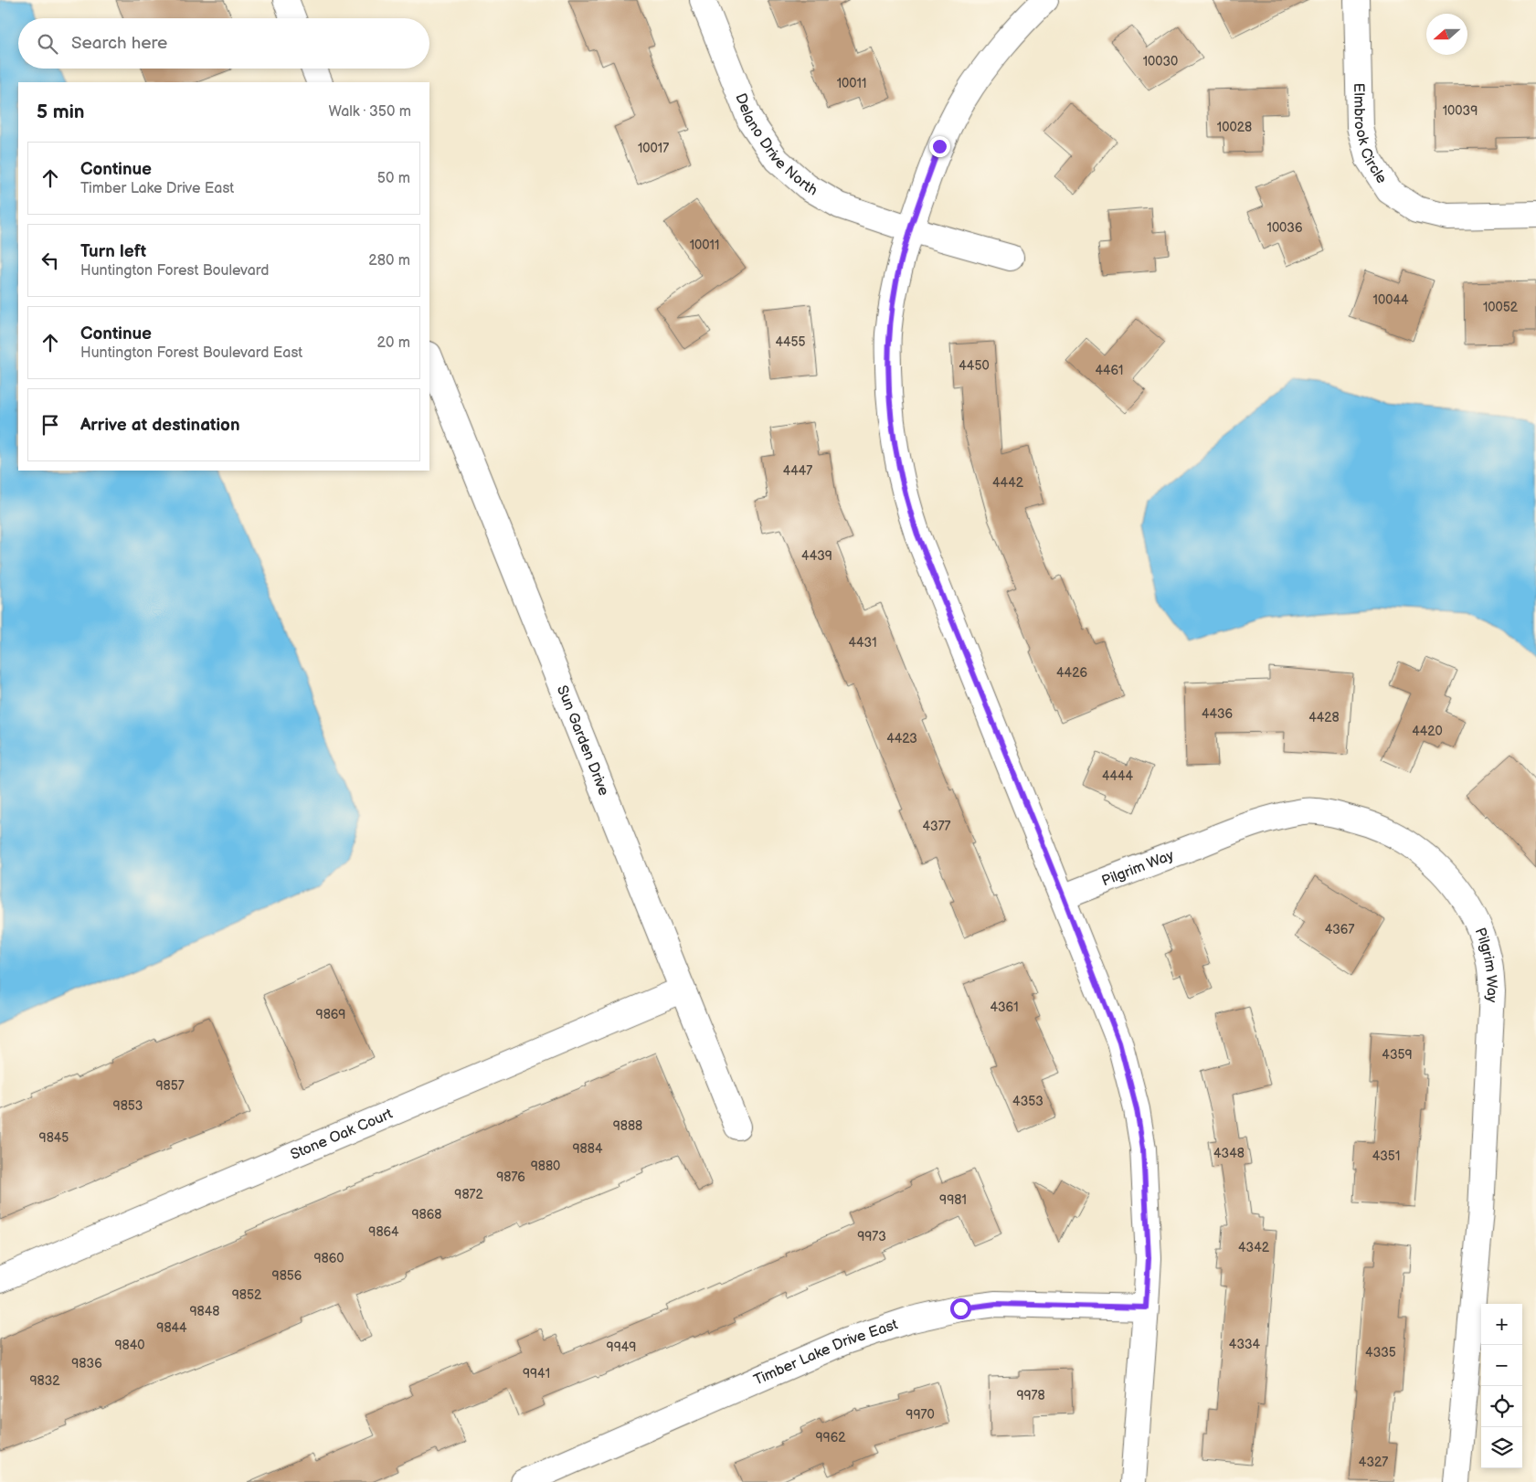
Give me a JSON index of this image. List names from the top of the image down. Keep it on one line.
{"streets":{"street":["Elmbrook Circle","Delano Drive North","Sun Garden Drive","Pilgrim Way","Stone Oak Court","Timber Lake Drive East"]},"crossings":[["Sun Garden Drive","Stone Oak Court"]],"house_numbers":["10030","10011","10039","10028","10017","10036","10011","10044","10052","4455","4450","4461","4447","4442","4439","4431","4426","4436","4428","4420","4423","4444","4377","4367","4361","9869","4359","9857","4353","9853","9888","9845","9884","4348","4351","9880","9876","9872","9981","9868","9864","9973","4342","9860","9856","9852","9848","9844","4334","9840","9949","4335","9836","9941","9832","9978","9970","9962","4327"],"north":"left","page":{"search":"Search here","heading":["5 min","Walk · 350 m"],"list":[["Continue","Timber Lake Drive East","50 m"],["Turn left","Huntington Forest Boulevard","280 m"],["Continue","Huntington Forest Boulevard East","20 m"],"Arrive at destination"],"map_buttons":["+","−"]}}
